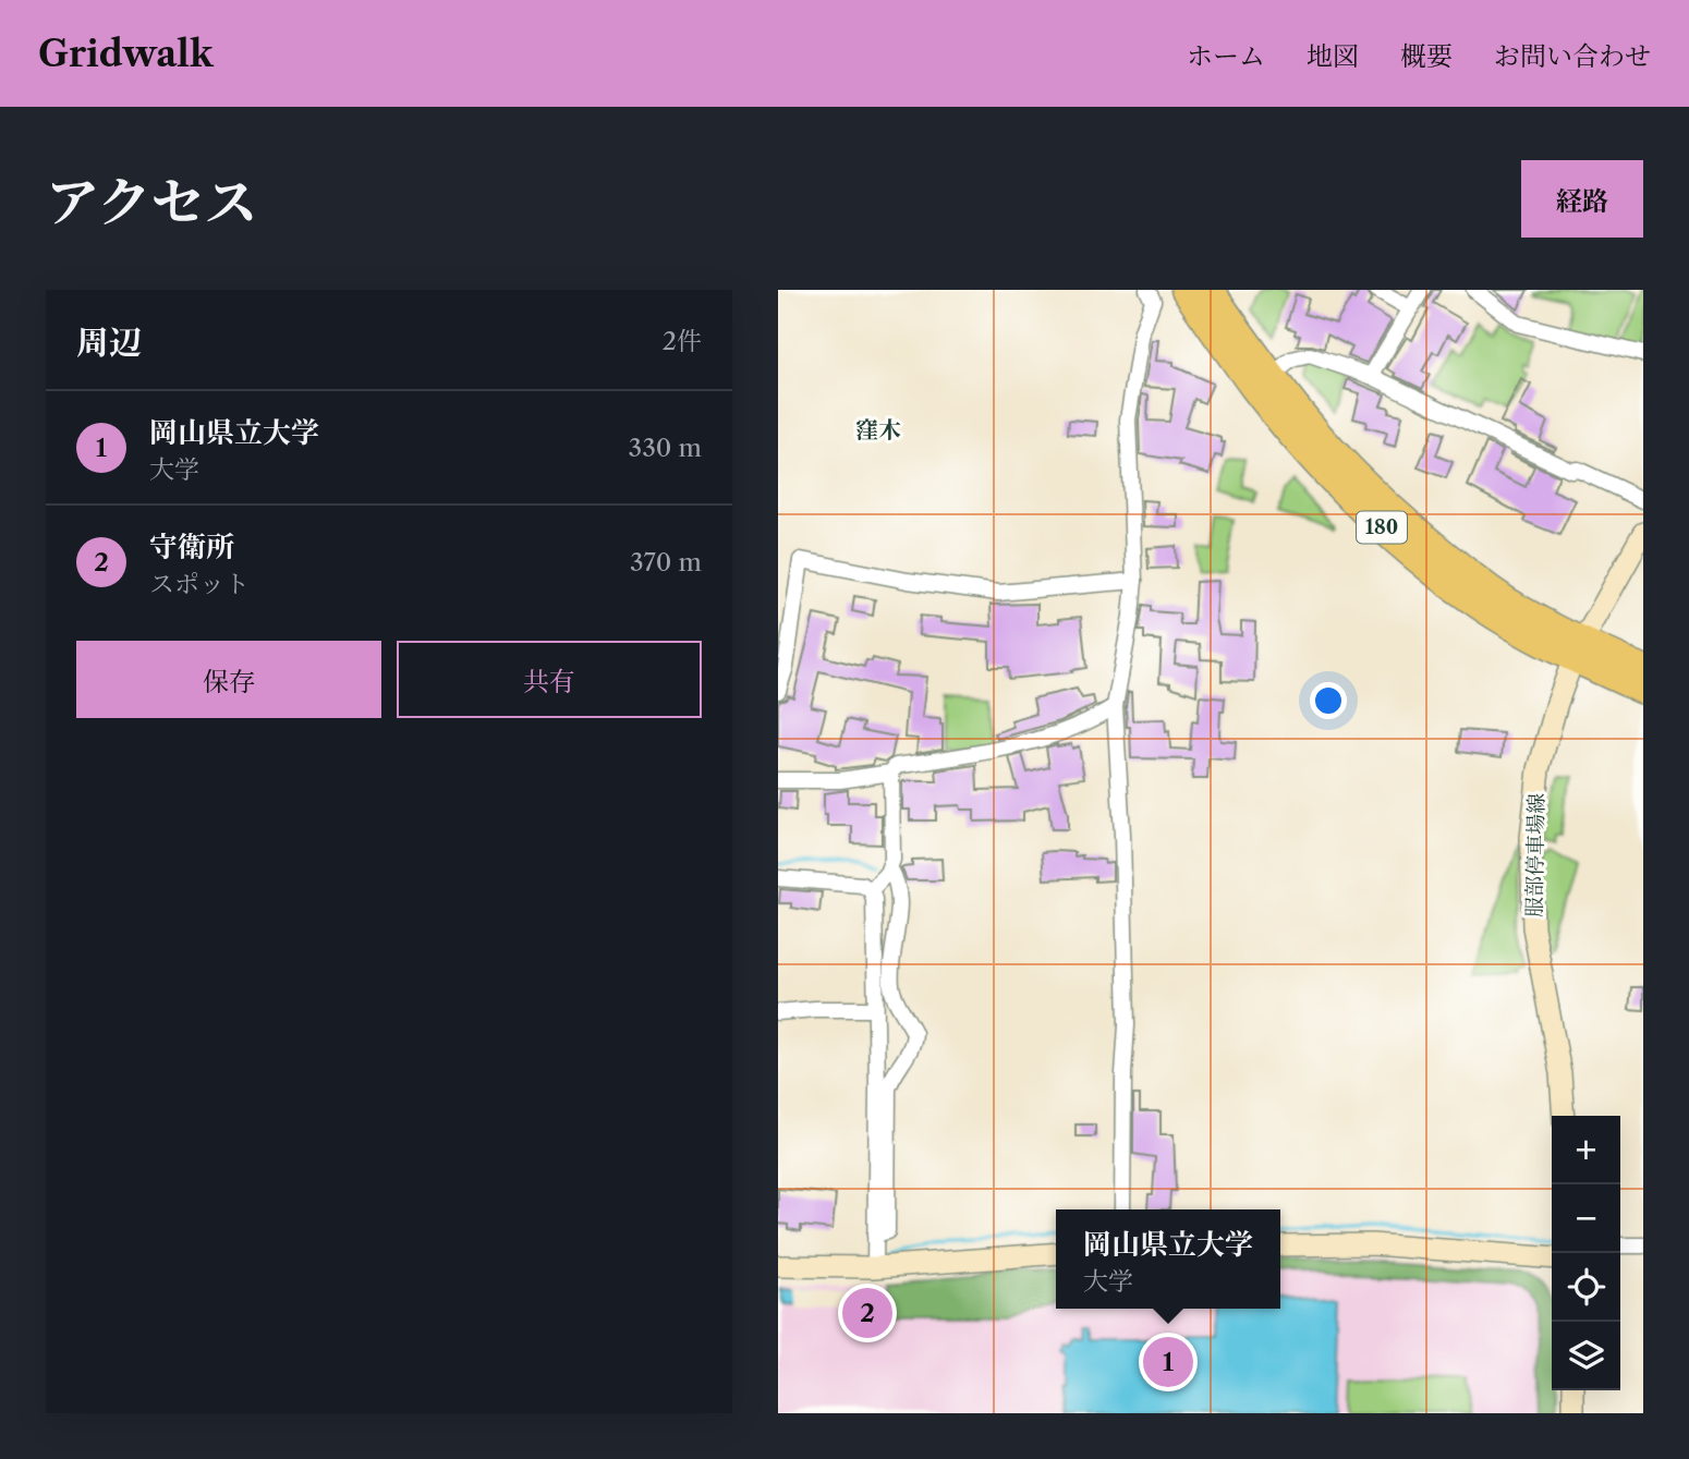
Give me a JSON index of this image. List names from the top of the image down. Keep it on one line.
{"streets":{"highway":["180"],"street":["服部停車場線"]},"crossings":[["180","服部停車場線"]],"districts":["窪木"],"page":{"header":"Gridwalk","nav":["ホーム","地図","概要","お問い合わせ"],"title":"アクセス","buttons":["経路",["保存","共有"]],"heading":["周辺","2件"],"list":[{"mark":"1","name":"岡山県立大学","note":"大学","value":"330 m"},{"mark":"2","name":"守衛所","note":"スポット","value":"370 m"}],"map_buttons":["+","−"],"popup":["岡山県立大学","大学"],"pins":["2","1"]}}
